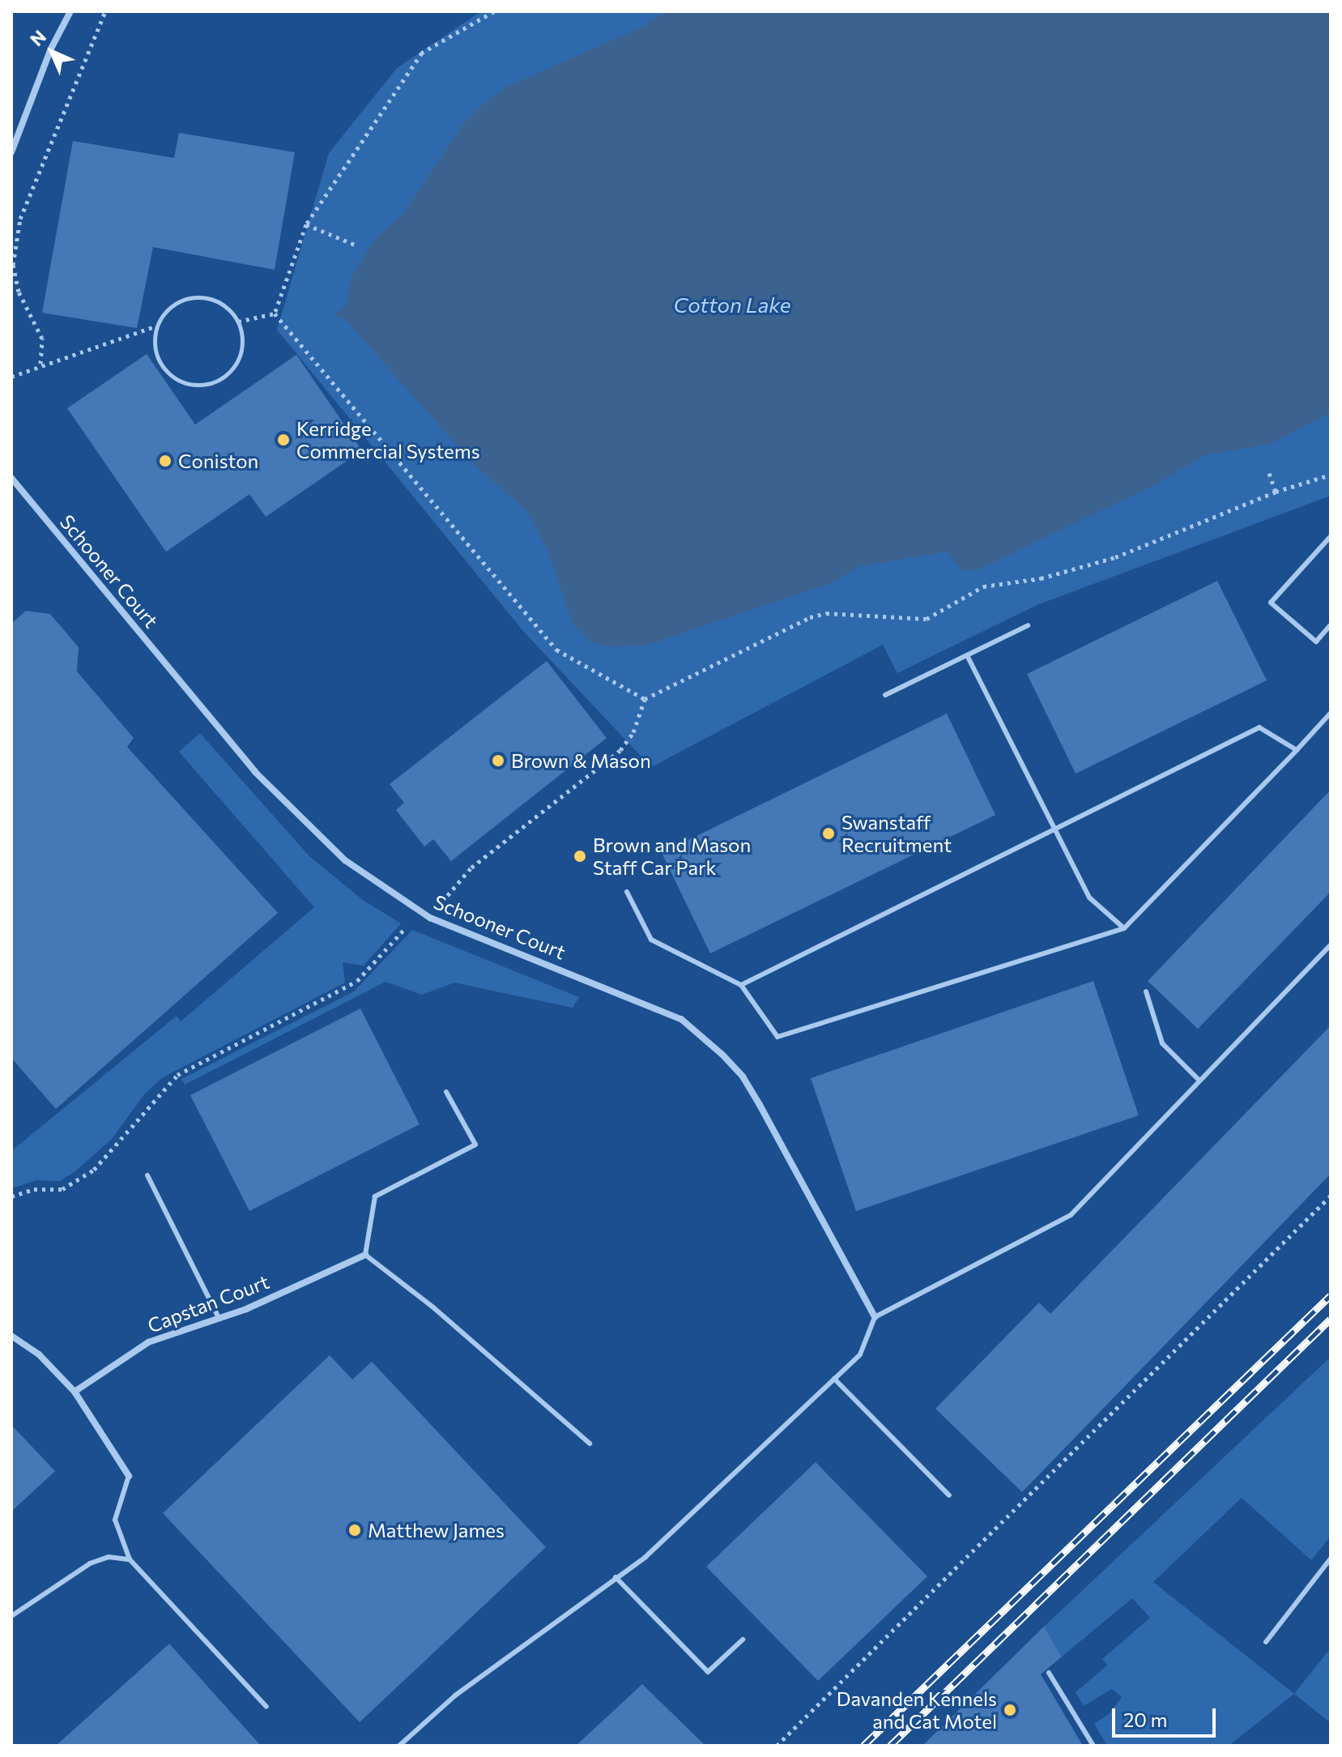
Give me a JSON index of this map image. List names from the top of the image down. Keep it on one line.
{"streets":{"street":["Schooner Court","Capstan Court"]},"water":["Cotton Lake"],"places":["Kerridge Commercial Systems","Coniston","Brown & Mason","Swanstaff Recruitment","Brown and Mason Staff Car Park","Matthew James","Davanden Kennels and Cat Motel"],"scale_bar":"20 m","north":"top left"}
